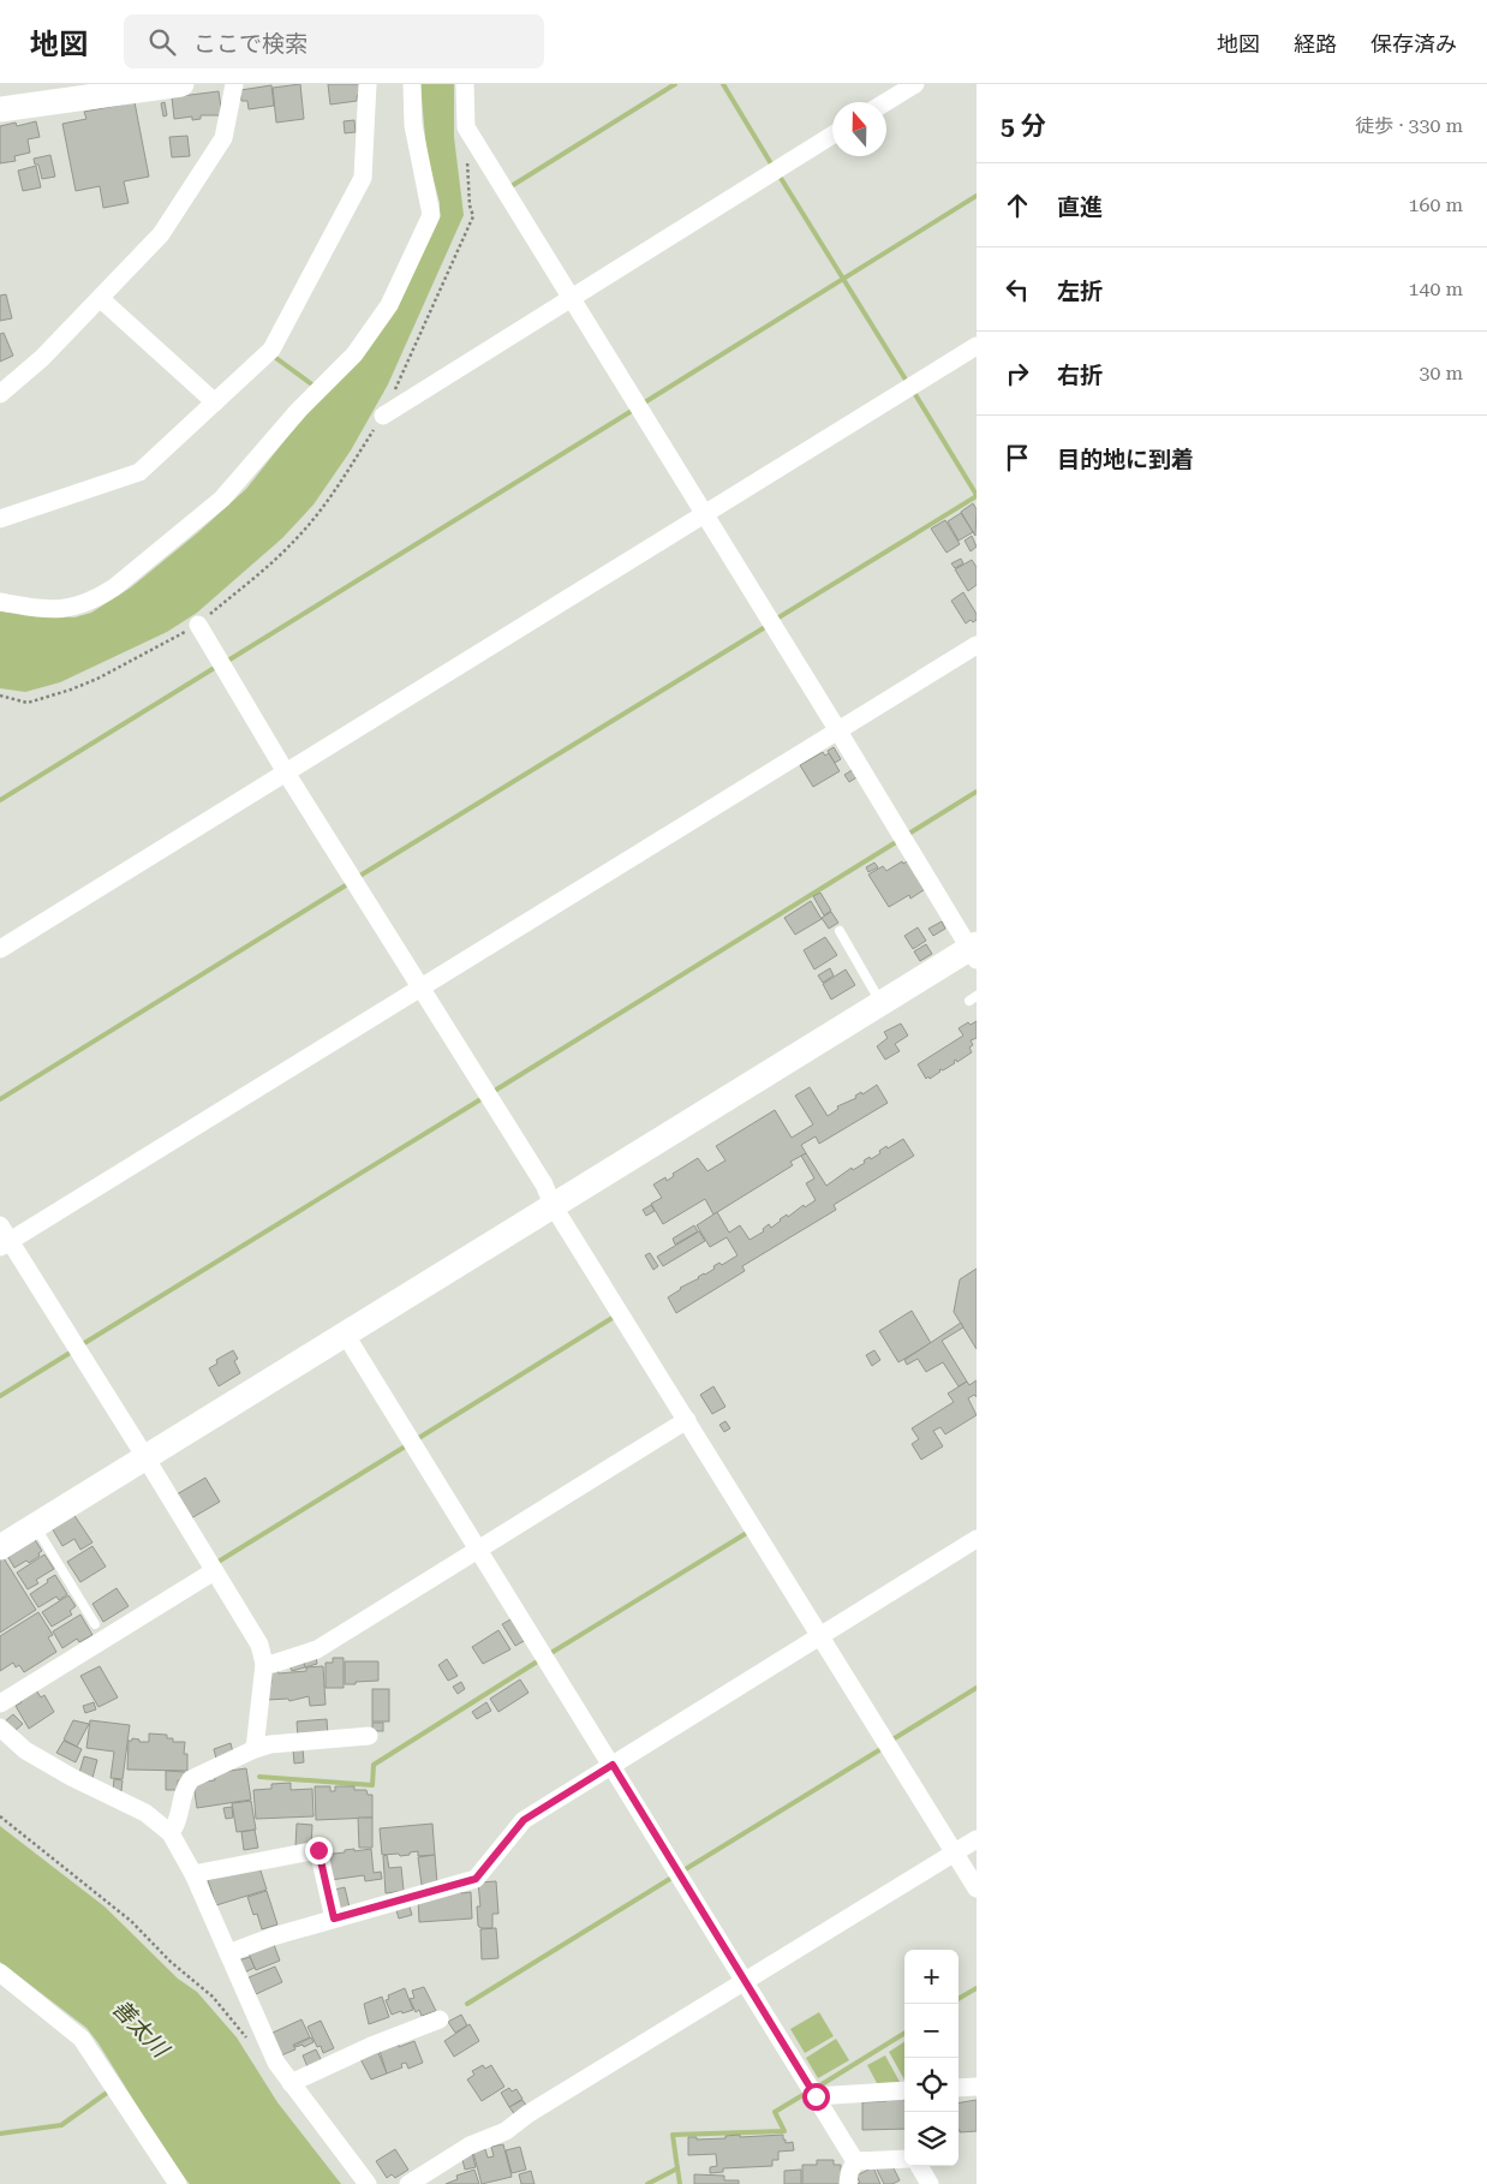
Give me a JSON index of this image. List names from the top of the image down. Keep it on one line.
{"water":["善太川"],"north":"top","page":{"header":"地図","search":"ここで検索","nav":["地図","経路","保存済み"],"heading":["5 分","徒歩 · 330 m"],"list":[["直進","160 m"],["左折","140 m"],["右折","30 m"],"目的地に到着"],"map_buttons":["+","−"]}}
